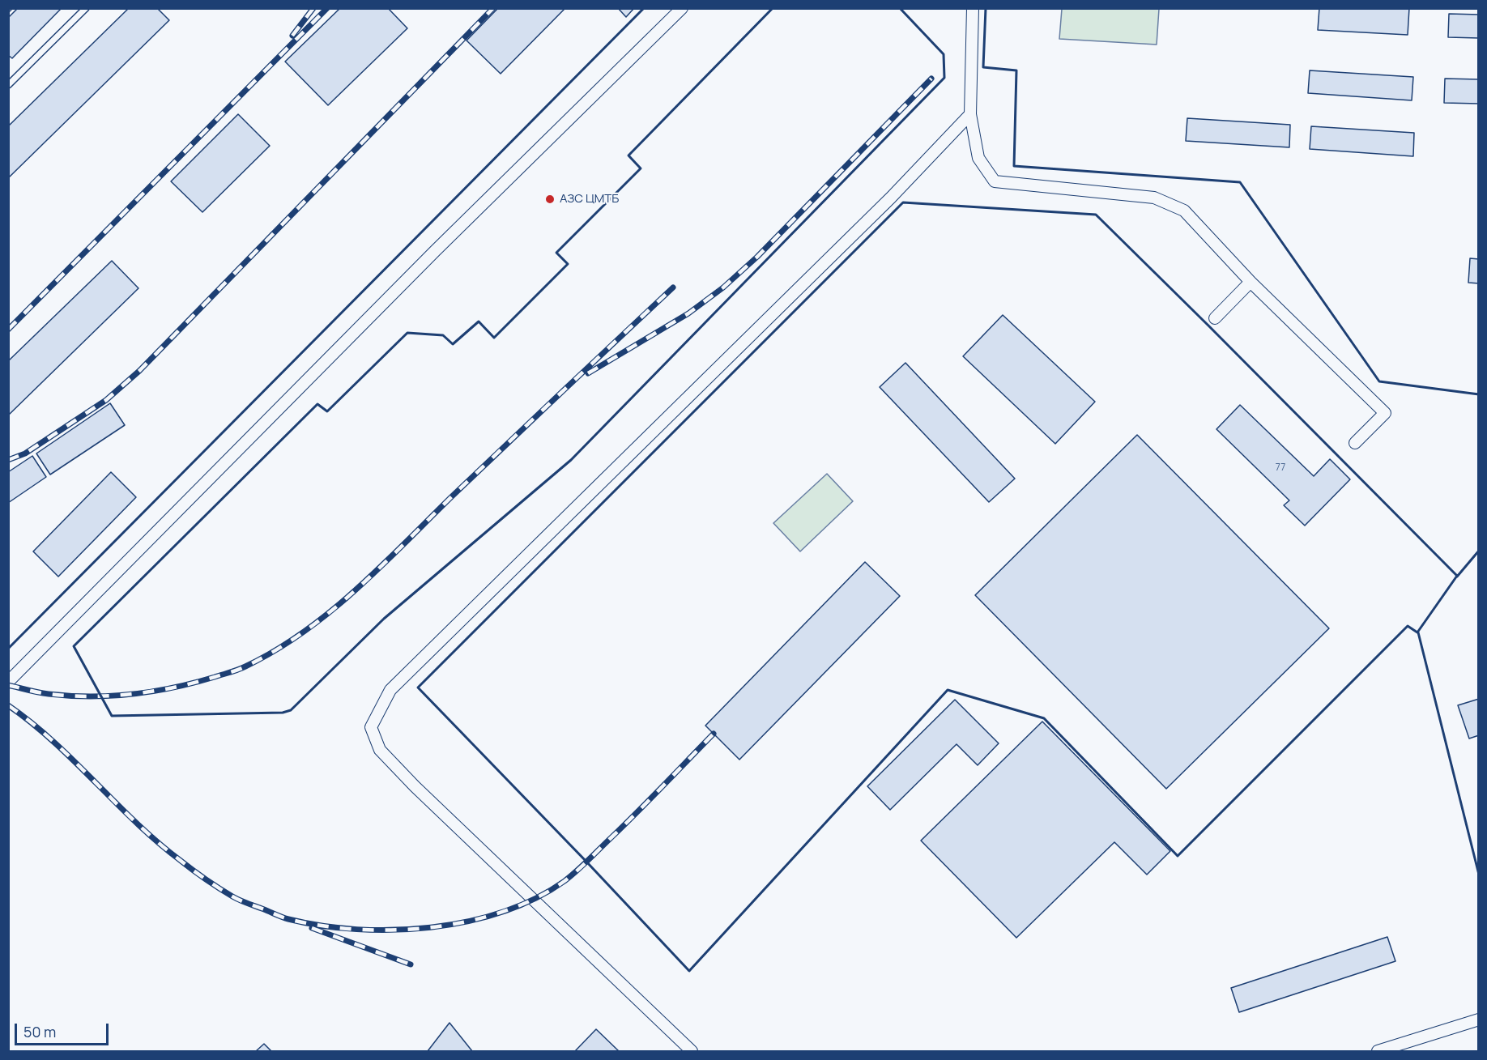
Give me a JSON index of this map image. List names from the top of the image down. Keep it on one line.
{"places":["АЗС ЦМТБ"],"house_numbers":["77"],"scale_bar":"50 m"}
